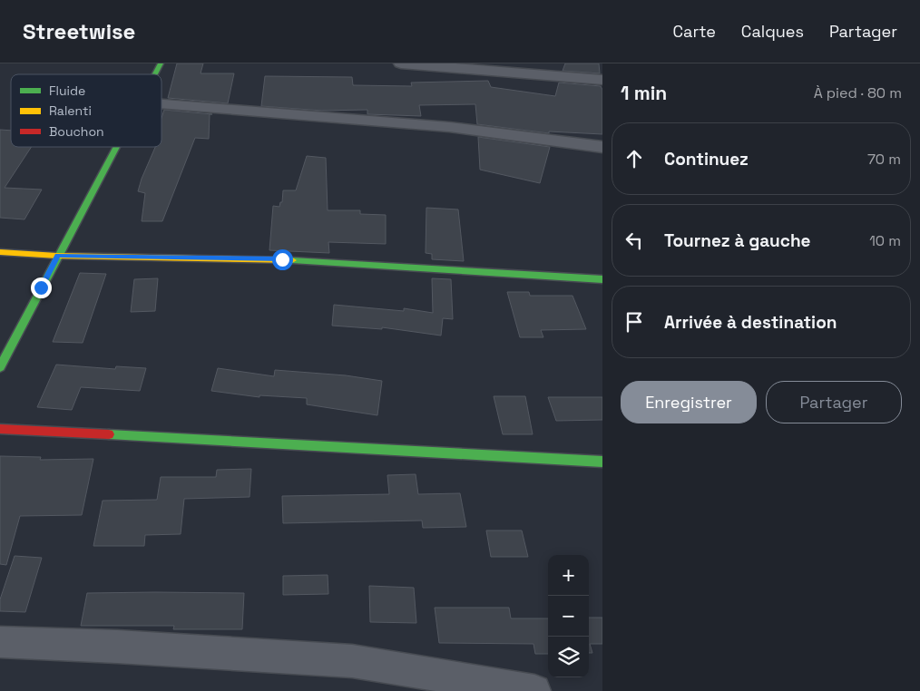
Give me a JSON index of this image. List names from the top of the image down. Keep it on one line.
{"legend":["Fluide","Ralenti","Bouchon"],"page":{"header":"Streetwise","nav":["Carte","Calques","Partager"],"heading":["1 min","À pied · 80 m"],"list":[["Continuez","70 m"],["Tournez à gauche","10 m"],"Arrivée à destination"],"buttons":["Enregistrer","Partager"],"map_buttons":["+","−"]}}
